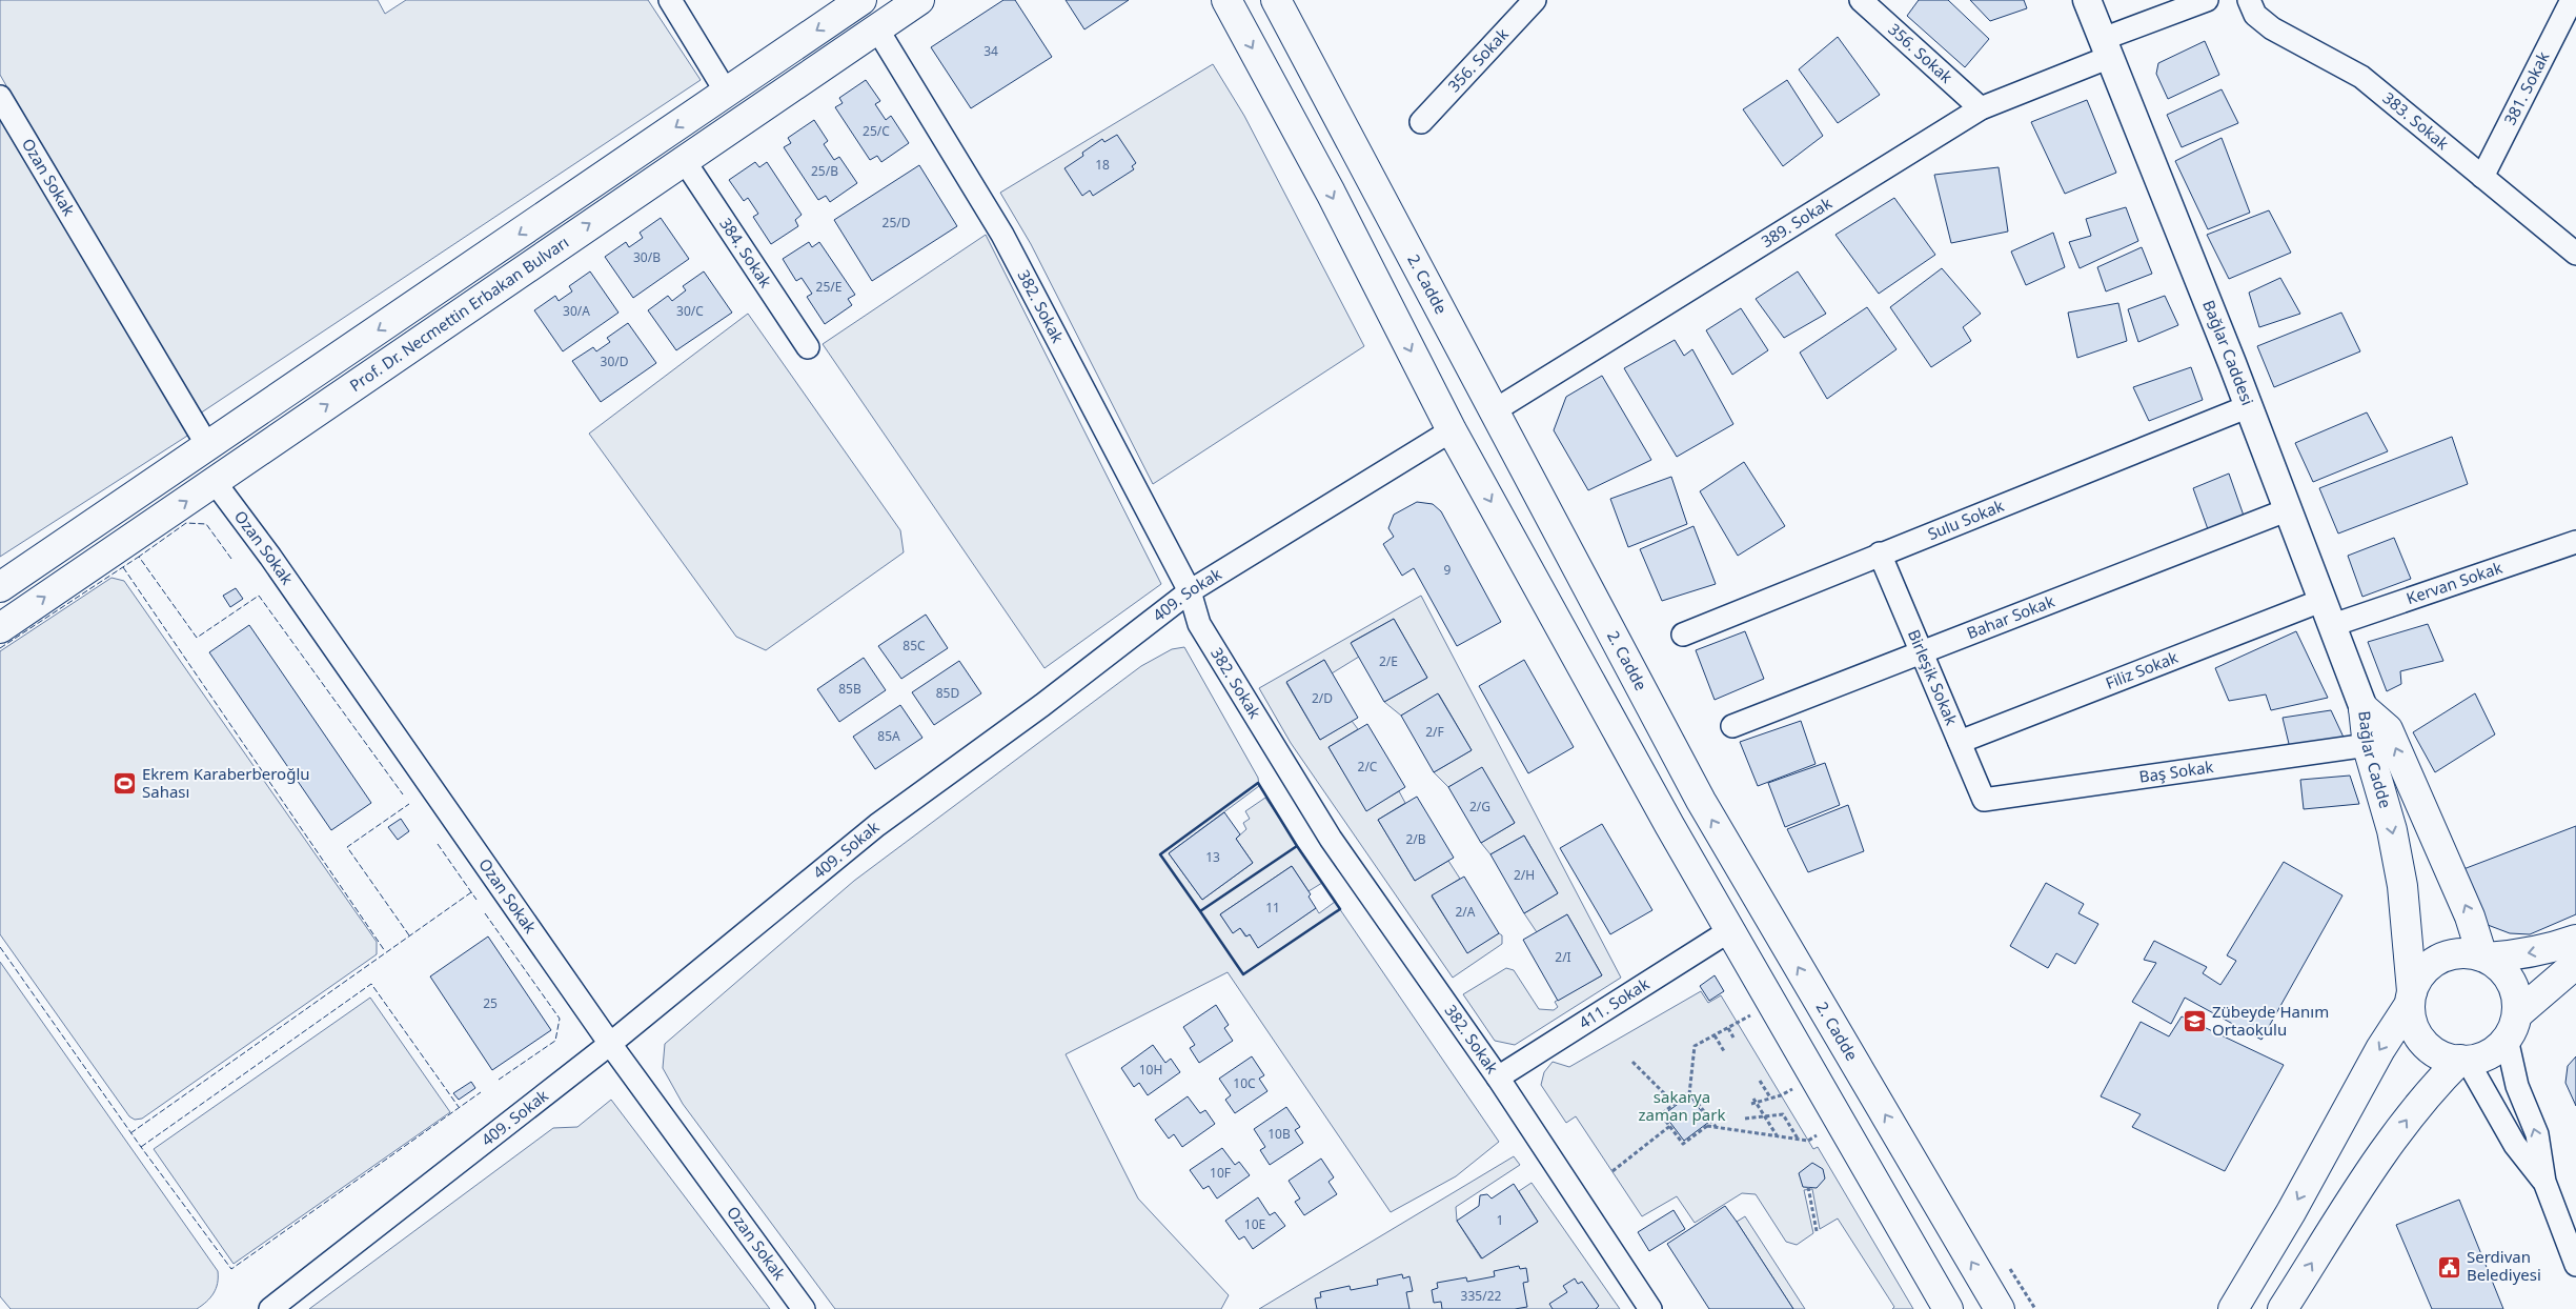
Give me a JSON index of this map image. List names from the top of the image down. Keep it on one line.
{"streets":{"main road":["2. Cadde","Prof. Dr. Necmettin Erbakan Bulvarı","Bağlar Cadde"],"street":["356. Sokak","381. Sokak","383. Sokak","Ozan Sokak","389. Sokak","384. Sokak","382. Sokak","Bağlar Caddesi","Sulu Sokak","Kervan Sokak","409. Sokak","Bahar Sokak","Filiz Sokak","Birleşik Sokak","Baş Sokak","411. Sokak"]},"crossings":[["356. Sokak","389. Sokak"],["381. Sokak","383. Sokak"],["Ozan Sokak","Prof. Dr. Necmettin Erbakan Bulvarı"],["Ozan Sokak","409. Sokak"],["389. Sokak","2. Cadde"],["389. Sokak","Bağlar Caddesi"],["384. Sokak","Prof. Dr. Necmettin Erbakan Bulvarı"],["382. Sokak","Prof. Dr. Necmettin Erbakan Bulvarı"],["382. Sokak","409. Sokak"],["382. Sokak","411. Sokak"],["Bağlar Caddesi","Sulu Sokak"],["Bağlar Caddesi","Kervan Sokak"],["Bağlar Caddesi","Bahar Sokak"],["Bağlar Caddesi","Filiz Sokak"],["Bağlar Caddesi","Bağlar Cadde"],["Sulu Sokak","Birleşik Sokak"],["Bahar Sokak","Birleşik Sokak"],["Filiz Sokak","Birleşik Sokak"],["Birleşik Sokak","Baş Sokak"],["Bağlar Cadde","Baş Sokak"]],"parks":["sakarya zaman park"],"places":{"sports":["Ekrem Karaberberoğlu Sahası"],"school or university":["Zübeyde Hanım Ortaokulu"],"public building":["Serdivan Belediyesi"]},"house_numbers":["34","25/C","18","25/B","25/D","30/B","25/E","30/A","30/C","30/D","9","85C","2/E","85B","85D","2/D","2/F","85A","2/C","2/G","2/B","13","2/H","11","2/A","2/I","25","10H","10C","10B","10F","1","10E","335/22"]}
